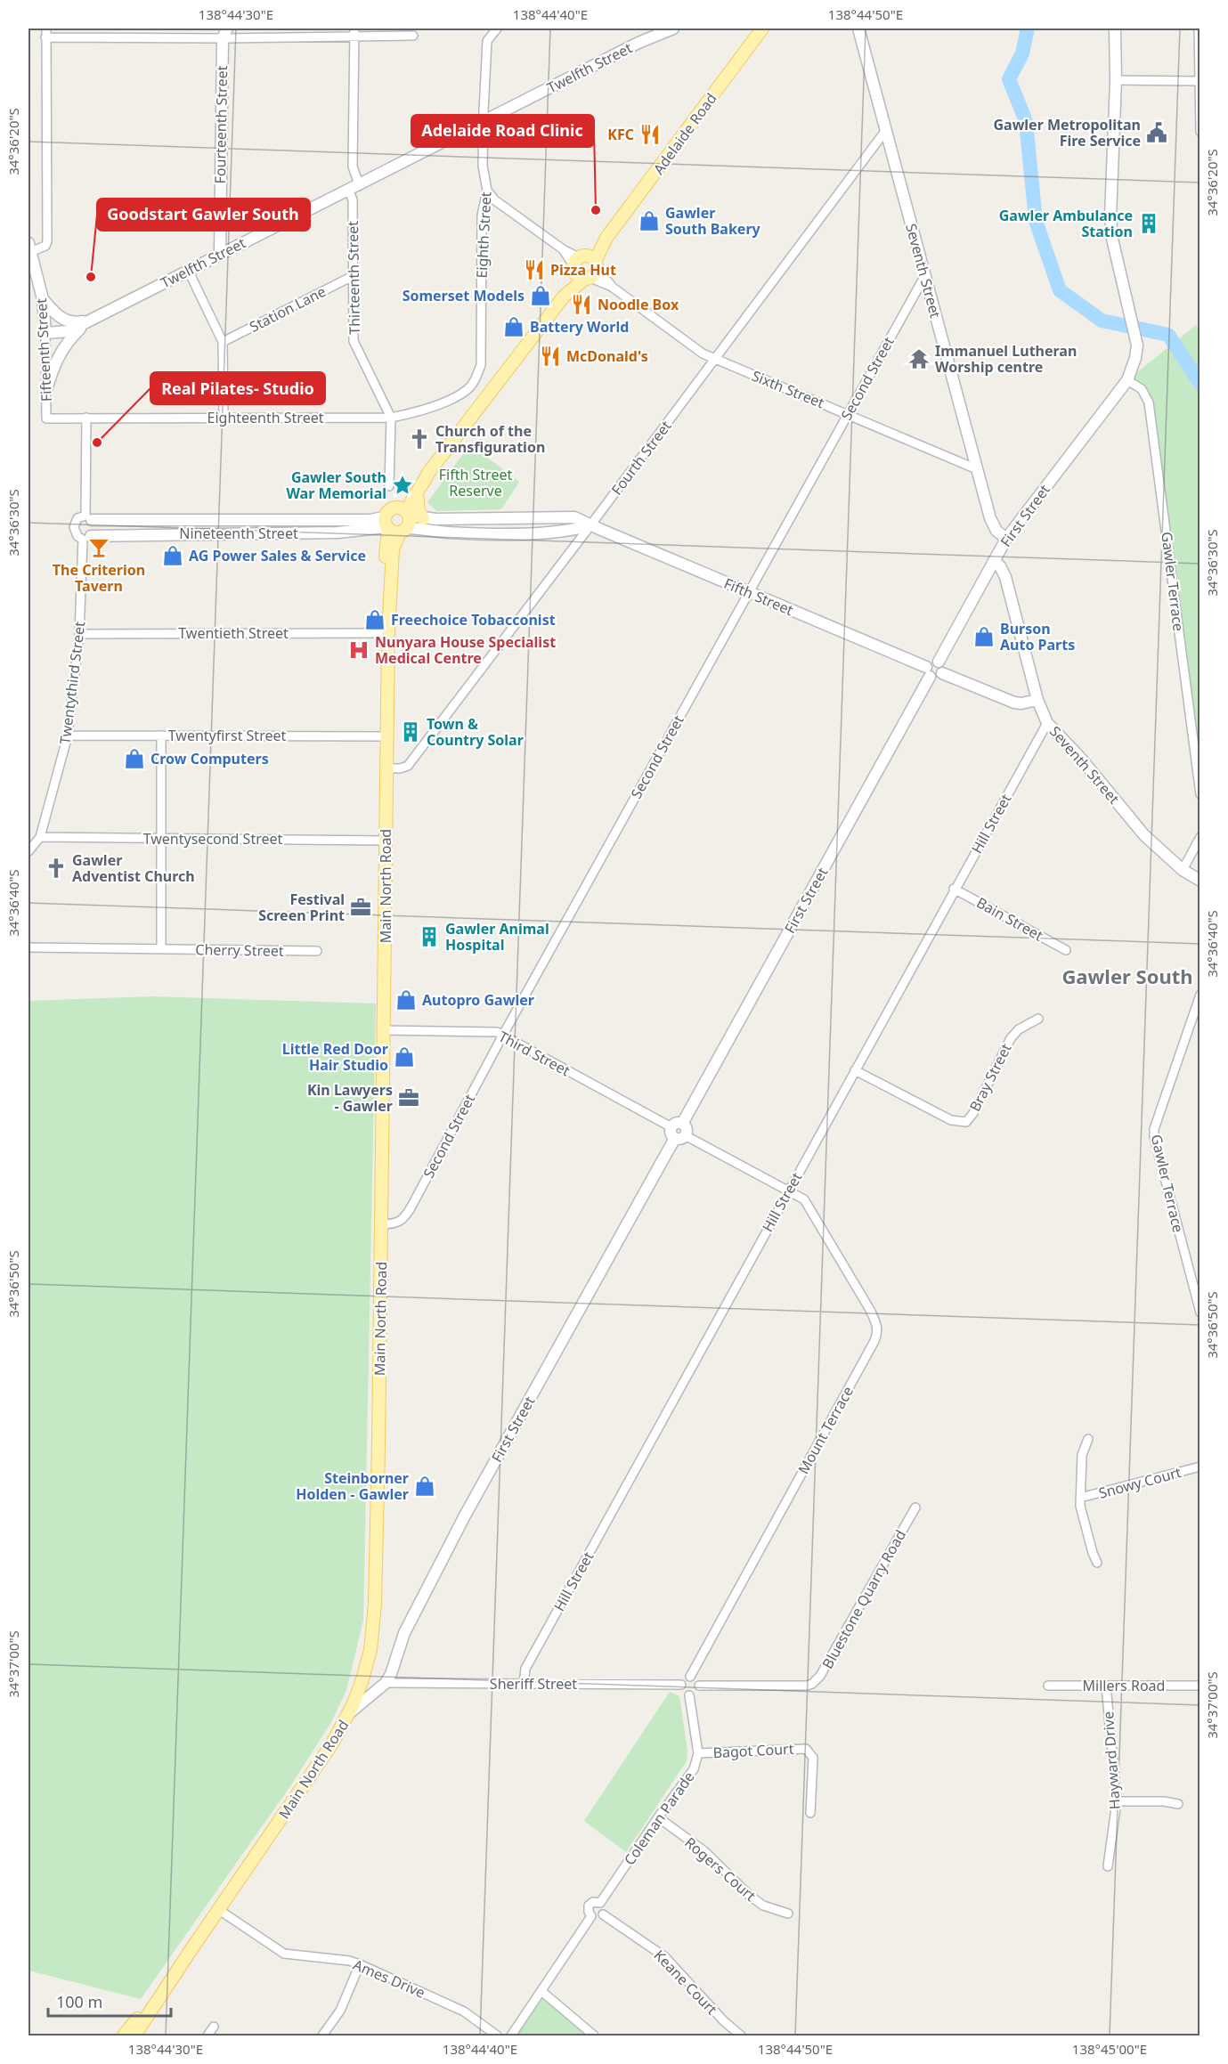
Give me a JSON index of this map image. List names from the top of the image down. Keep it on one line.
{"streets":{"main road":["Adelaide Road","Main North Road"],"street":["Twelfth Street","Fourteenth Street","Eighth Street","Seventh Street","Thirteenth Street","Station Lane","Fifteenth Street","Second Street","Sixth Street","Eighteenth Street","Fourth Street","First Street","Nineteenth Street","Gawler Terrace","Fifth Street","Twentieth Street","Twentythird Street","Twentyfirst Street","Hill Street","Twentysecond Street","Bain Street","Cherry Street","Third Street","Bray Street","Mount Terrace","Snowy Court","Bluestone Quarry Road","Sheriff Street","Millers Road","Bagot Court","Hayward Drive","Coleman Parade","Rogers Court","Ames Drive","Keane Court"]},"crossings":[["Twelfth Street","Fourteenth Street"],["Twelfth Street","Eighth Street"],["Twelfth Street","Thirteenth Street"],["Twelfth Street","Fifteenth Street"],["Adelaide Road","Sixth Street"],["Adelaide Road","Nineteenth Street"],["Adelaide Road","Fifth Street"],["Adelaide Road","Twentieth Street"],["Adelaide Road","Main North Road"],["Eighth Street","Eighteenth Street"],["Seventh Street","Second Street"],["Seventh Street","Sixth Street"],["Seventh Street","Fourth Street"],["Seventh Street","First Street"],["Seventh Street","Hill Street"],["Thirteenth Street","Station Lane"],["Thirteenth Street","Eighteenth Street"],["Fifteenth Street","Eighteenth Street"],["Second Street","Sixth Street"],["Second Street","Fifth Street"],["Second Street","Main North Road"],["Second Street","Third Street"],["Sixth Street","Fourth Street"],["Fourth Street","Fifth Street"],["Fourth Street","Main North Road"],["First Street","Gawler Terrace"],["First Street","Fifth Street"],["First Street","Third Street"],["First Street","Sheriff Street"],["Nineteenth Street","Fifth Street"],["Nineteenth Street","Twentythird Street"],["Twentieth Street","Twentythird Street"],["Twentieth Street","Main North Road"],["Twentythird Street","Twentyfirst Street"],["Twentythird Street","Twentysecond Street"],["Twentyfirst Street","Main North Road"],["Hill Street","Bain Street"],["Hill Street","Third Street"],["Hill Street","Bray Street"],["Hill Street","Mount Terrace"],["Hill Street","Sheriff Street"],["Twentysecond Street","Main North Road"],["Main North Road","Third Street"],["Main North Road","Ames Drive"],["Third Street","Mount Terrace"],["Mount Terrace","Bluestone Quarry Road"],["Mount Terrace","Sheriff Street"],["Mount Terrace","Coleman Parade"],["Bluestone Quarry Road","Sheriff Street"],["Bluestone Quarry Road","Coleman Parade"],["Sheriff Street","Coleman Parade"],["Millers Road","Hayward Drive"],["Bagot Court","Coleman Parade"],["Coleman Parade","Rogers Court"],["Coleman Parade","Keane Court"]],"districts":["Gawler South"],"parks":["Fifth Street Reserve"],"places":{"public building":["Gawler Metropolitan Fire Service"],"restaurant":["KFC","Pizza Hut","Noodle Box","McDonald's"],"other":["Adelaide Road Clinic","Goodstart Gawler South","Real Pilates- Studio"],"shop":["Gawler South Bakery","Somerset Models","Battery World","AG Power Sales & Service","Freechoice Tobacconist","Burson Auto Parts","Crow Computers","Autopro Gawler","Little Red Door Hair Studio","Steinborner Holden - Gawler"],"building":["Gawler Ambulance Station","Town & Country Solar","Gawler Animal Hospital"],"temple":["Immanuel Lutheran Worship centre"],"church":["Church of the Transfiguration","Gawler Adventist Church"],"place":["Gawler South War Memorial"],"bar":["The Criterion Tavern"],"hospital":["Nunyara House Specialist Medical Centre"],"office":["Festival Screen Print","Kin Lawyers - Gawler"]},"scale_bar":"100 m","coordinates":["138°44'30\"E","138°44'40\"E","138°44'50\"E","34°36'20\"S","34°36'30\"S","34°36'40\"S","34°36'50\"S","34°37'00\"S","138°45'00\"E"]}
